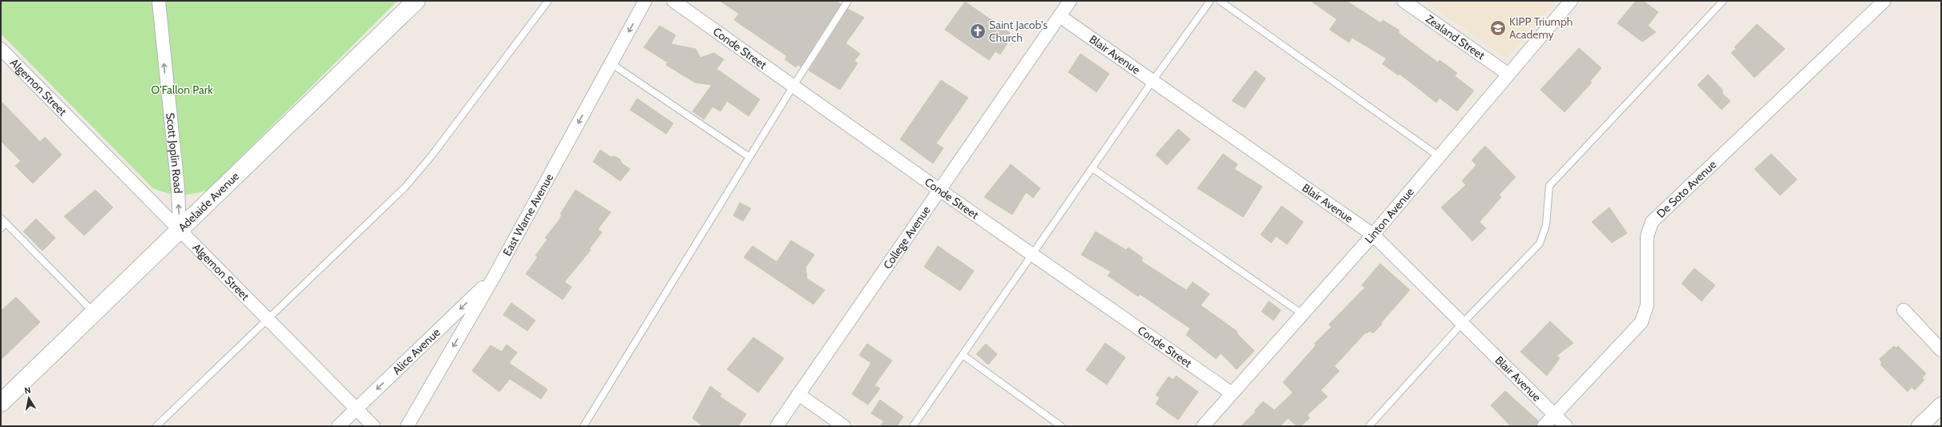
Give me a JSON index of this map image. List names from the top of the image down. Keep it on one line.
{"streets":{"main road":["Adelaide Avenue"],"street":["Zealand Street","Conde Street","Blair Avenue","Algernon Street","Scott Joplin Road","De Soto Avenue","East Warne Avenue","Linton Avenue","College Avenue","Alice Avenue"]},"crossings":[["Zealand Street","Linton Avenue"],["Conde Street","Linton Avenue"],["Conde Street","College Avenue"],["Blair Avenue","De Soto Avenue"],["Blair Avenue","Linton Avenue"],["Blair Avenue","College Avenue"],["Algernon Street","Scott Joplin Road"],["Algernon Street","Adelaide Avenue"],["Algernon Street","Alice Avenue"],["Scott Joplin Road","Adelaide Avenue"],["East Warne Avenue","Alice Avenue"]],"one_way":["Scott Joplin Road","East Warne Avenue","Alice Avenue"],"parks":["O'Fallon Park"],"places":{"school or university":["KIPP Triumph Academy"],"church":["Saint Jacob's Church"]},"north":"top"}
